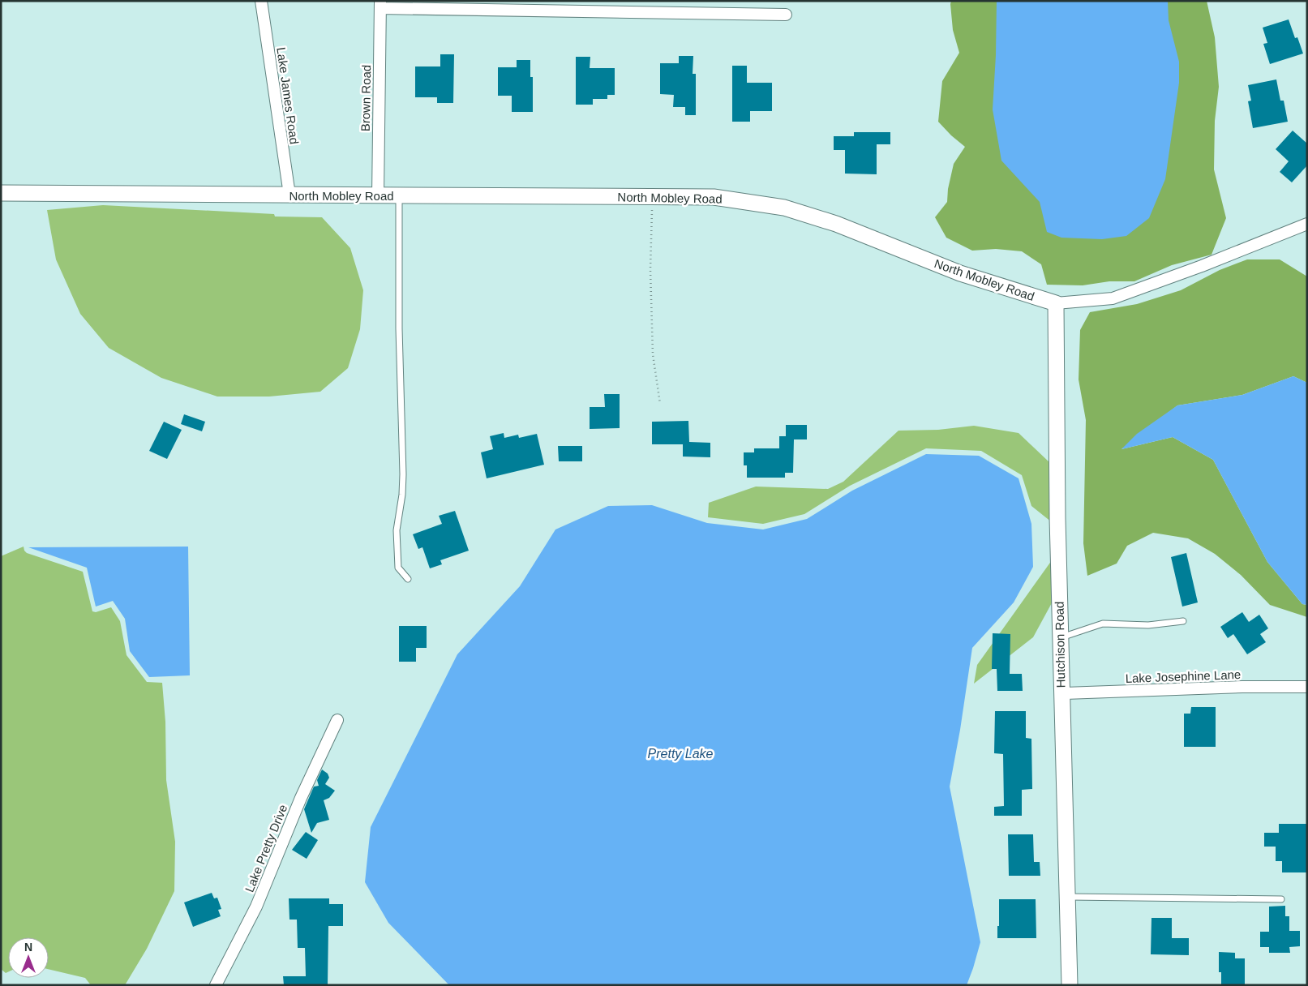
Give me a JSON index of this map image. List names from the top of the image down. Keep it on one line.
{"streets":{"street":["Lake James Road","Brown Road","North Mobley Road","Hutchison Road","Lake Josephine Lane","Lake Pretty Drive"]},"crossings":[["Lake James Road","North Mobley Road"],["Brown Road","North Mobley Road"],["North Mobley Road","Hutchison Road"],["Hutchison Road","Lake Josephine Lane"]],"water":["Pretty Lake"],"north":"top"}
